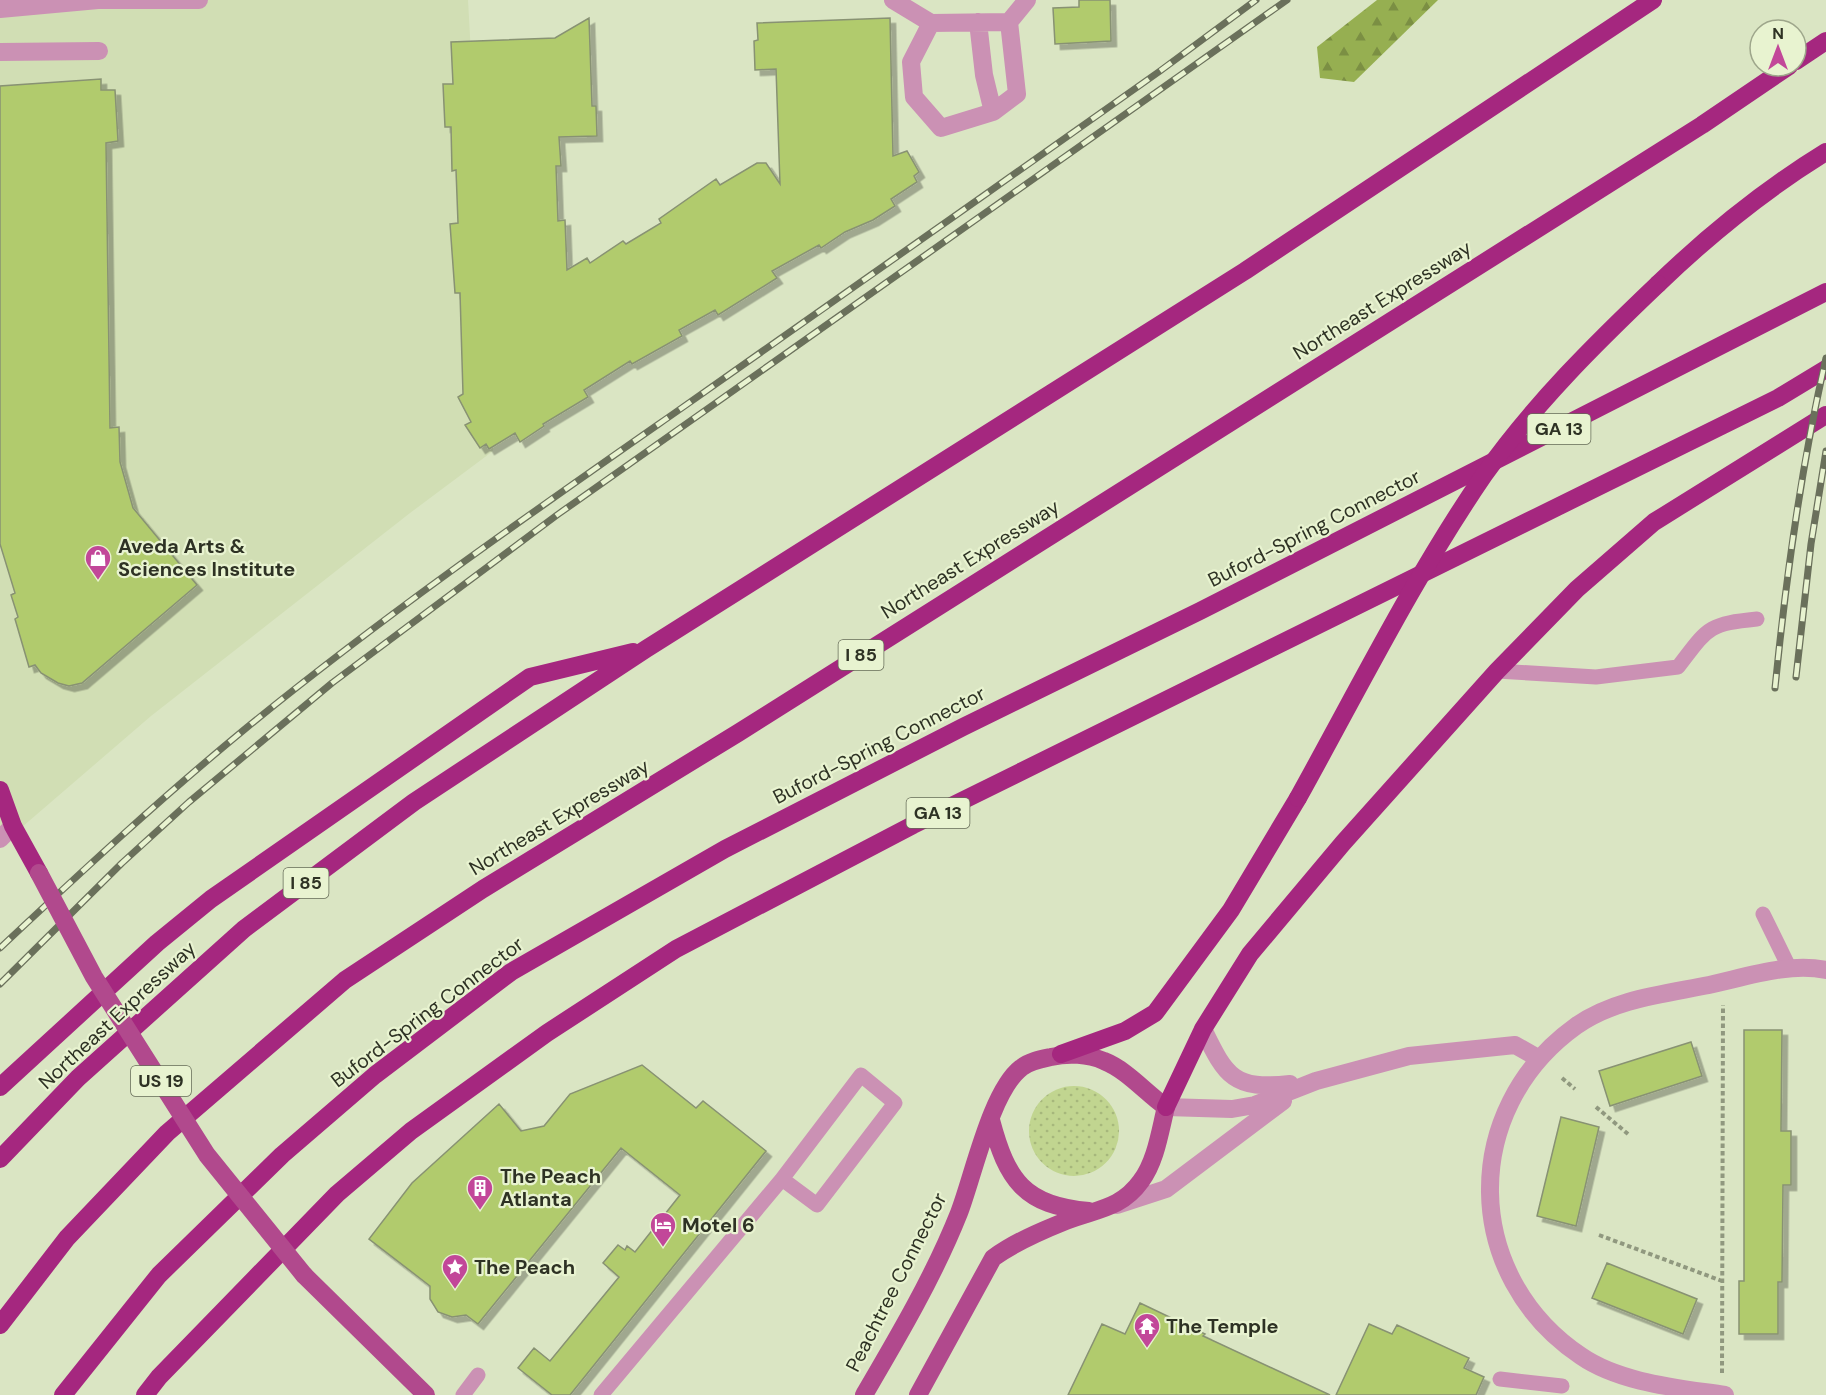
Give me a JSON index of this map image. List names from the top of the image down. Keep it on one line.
{"streets":{"highway":["Northeast Expressway","GA 13","Buford-Spring Connector","I 85","US 19"],"main road":["Peachtree Connector"]},"places":{"shop":["Aveda Arts & Sciences Institute"],"building":["The Peach Atlanta"],"hotel":["Motel 6"],"place":["The Peach"],"temple":["The Temple"]},"north":"top"}
